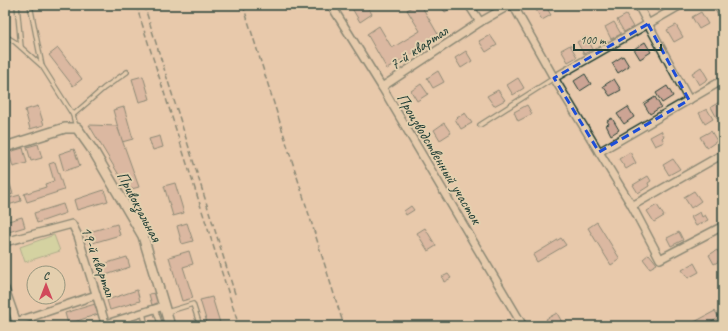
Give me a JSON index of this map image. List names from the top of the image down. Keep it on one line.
{"streets":{"street":["7-й квартал","Производственный участок","Привокзальная","19-й квартал"]},"crossings":[["7-й квартал","Производственный участок"]],"scale_bar":"100 m","north":"top"}
